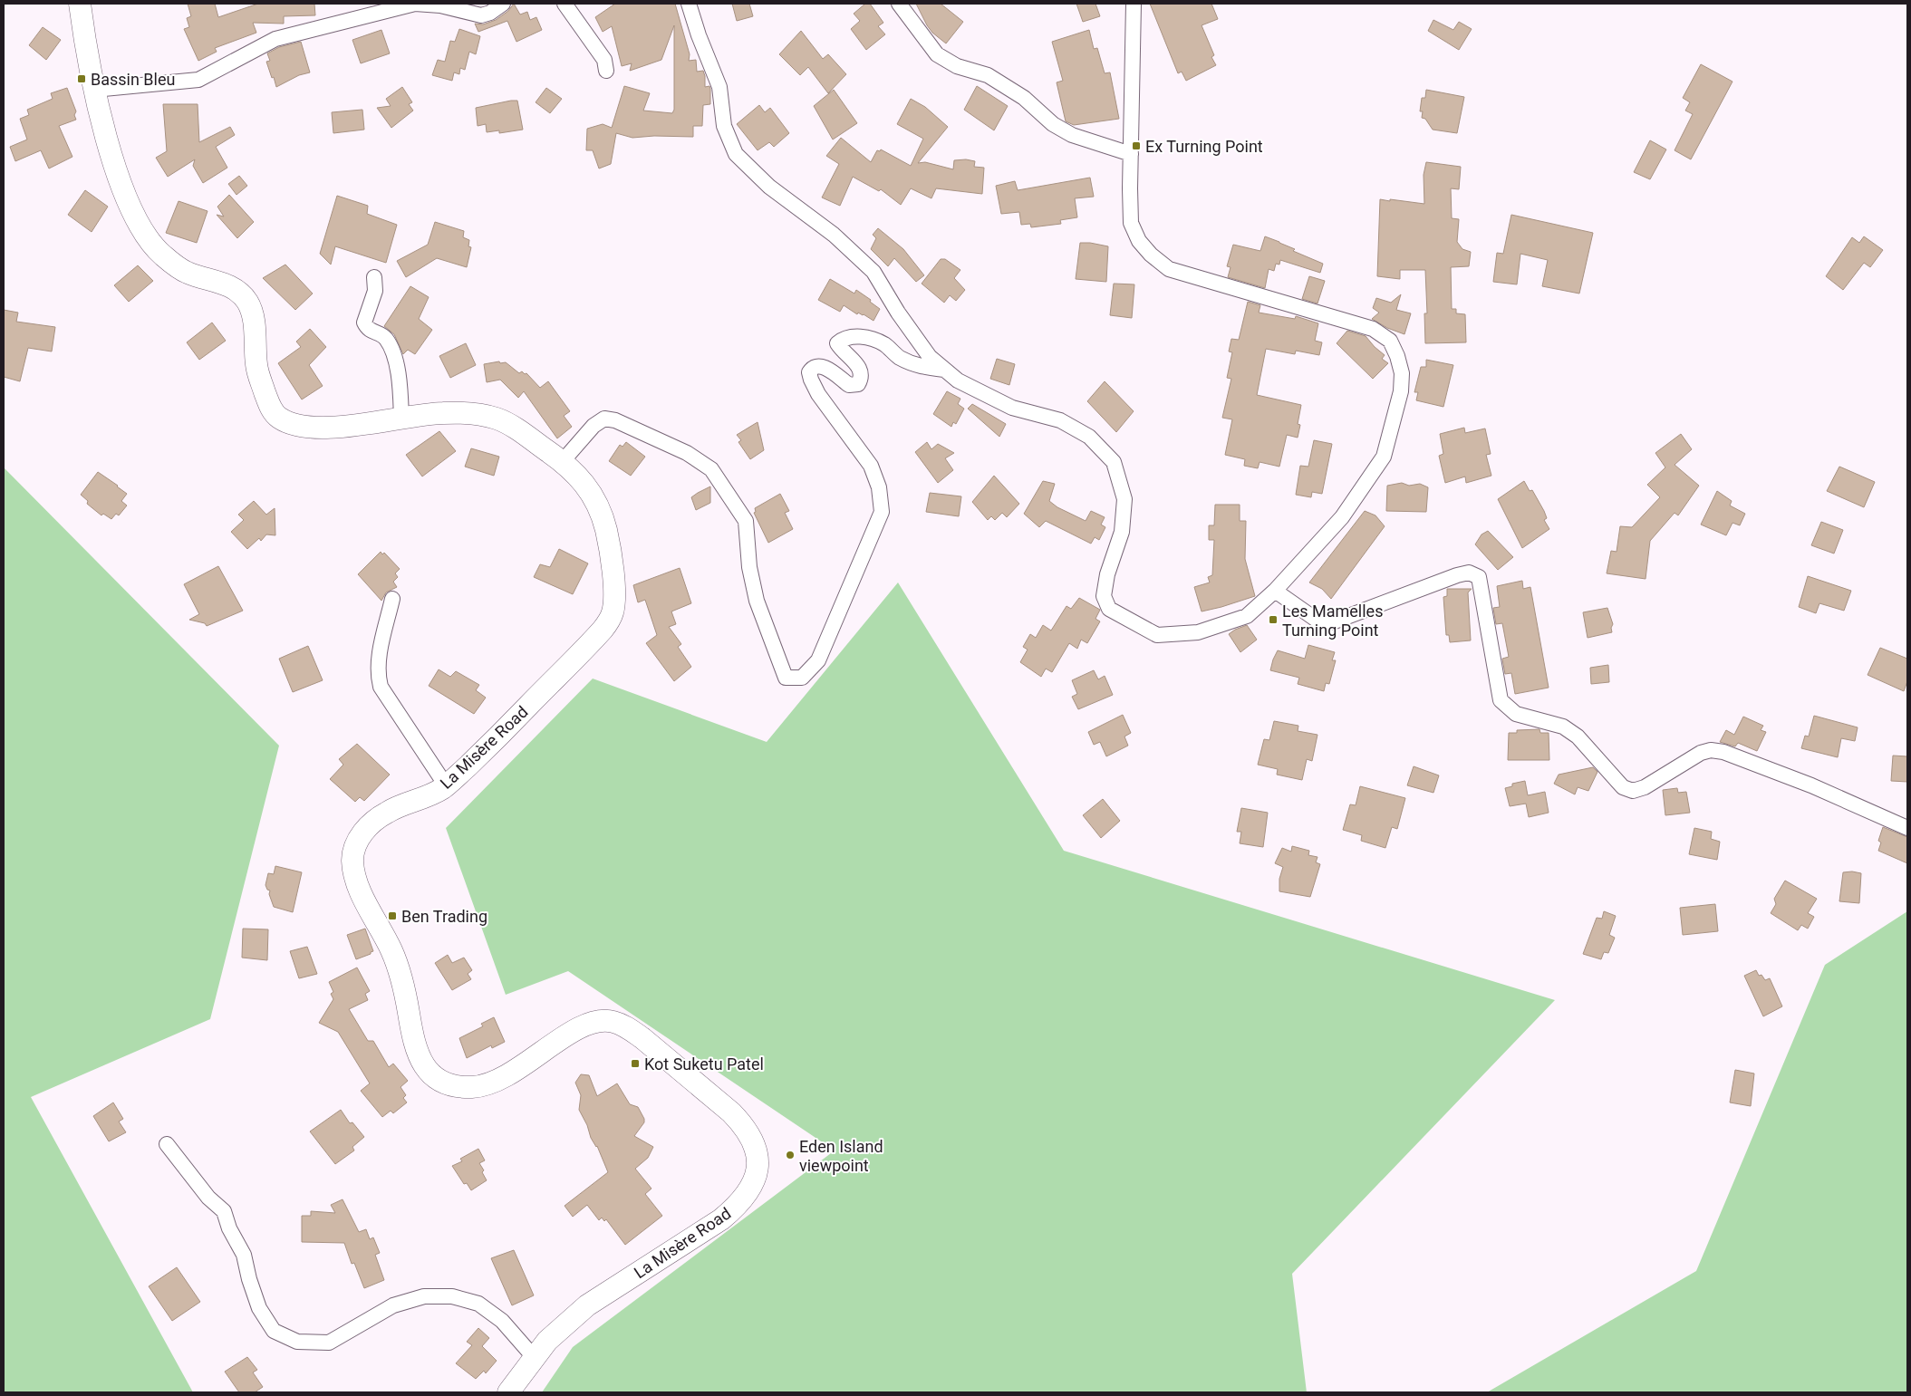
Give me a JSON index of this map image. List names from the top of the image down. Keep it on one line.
{"streets":{"main road":["La Misère Road"]},"places":{"transit":["Bassin Bleu","Ex Turning Point","Les Mamelles Turning Point","Ben Trading","Kot Suketu Patel"],"other":["Eden Island viewpoint"]}}
